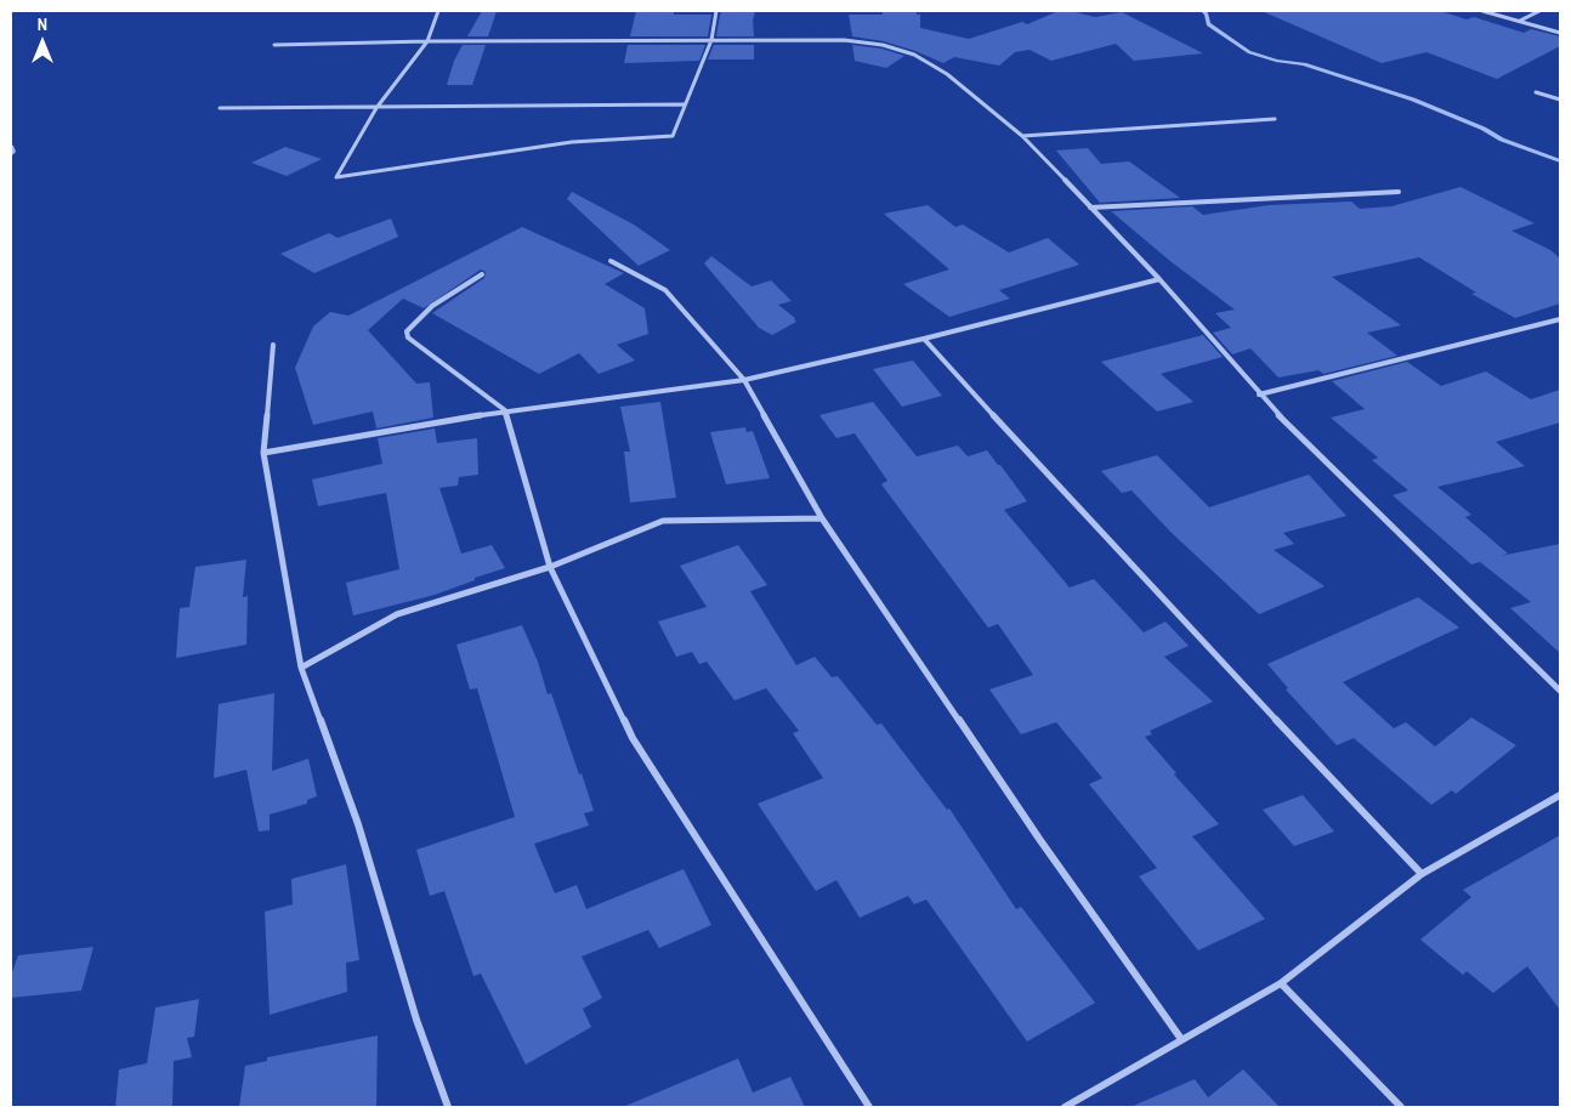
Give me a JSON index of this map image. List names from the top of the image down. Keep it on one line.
{"north":"top"}
